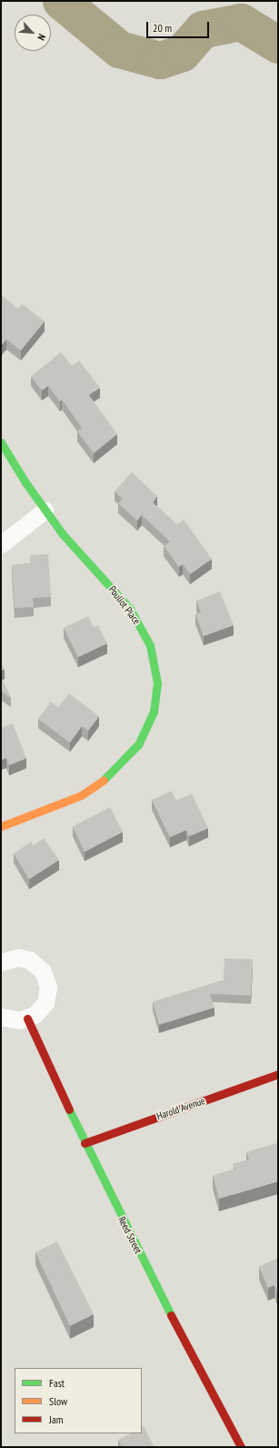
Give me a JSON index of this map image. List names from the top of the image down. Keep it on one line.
{"streets":{"street":["Pouliot Place","Harold Avenue","Reed Street"]},"crossings":[["Harold Avenue","Reed Street"]],"legend":["Fast","Slow","Jam"],"scale_bar":"20 m","north":"bottom right"}
